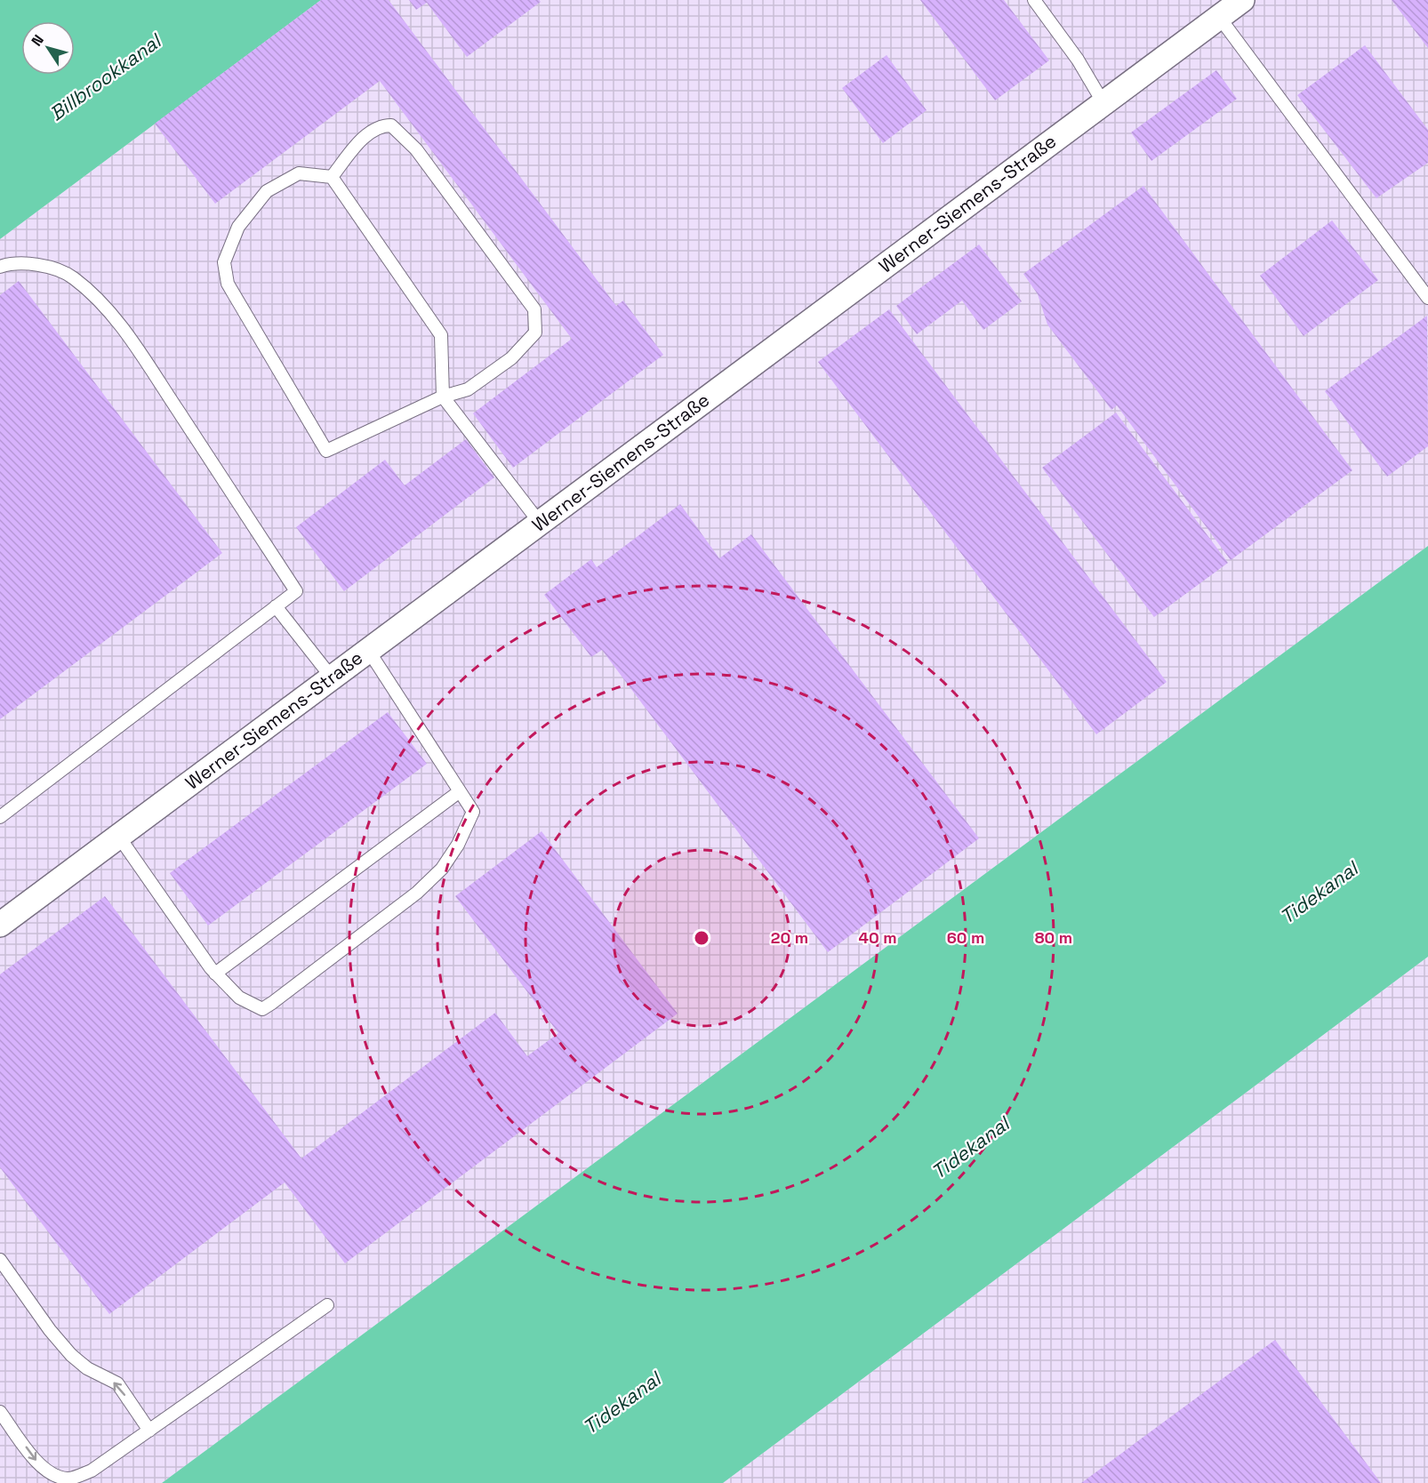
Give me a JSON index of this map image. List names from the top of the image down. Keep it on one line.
{"streets":{"street":["Werner-Siemens-Straße"]},"water":["Billbrookkanal","Tidekanal"],"north":"top left","rings":["20 m","40 m","60 m","80 m"]}
